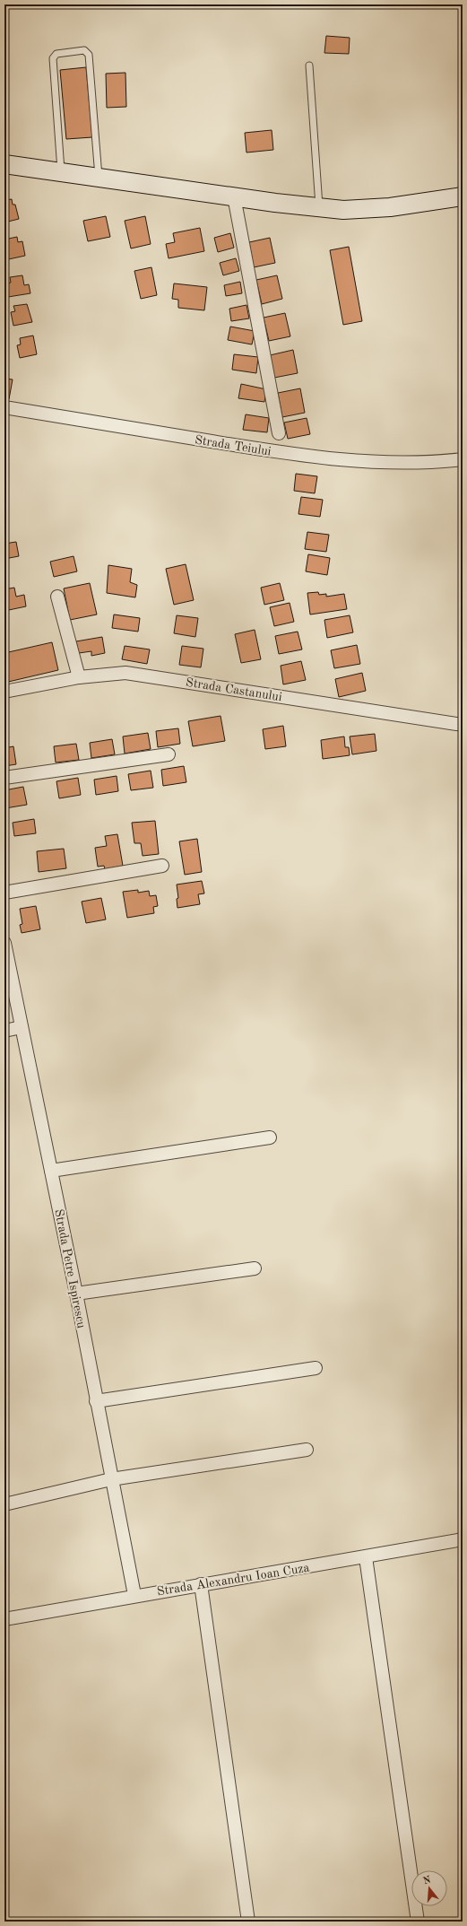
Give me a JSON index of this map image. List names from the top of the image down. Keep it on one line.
{"streets":{"street":["Strada Teiului","Strada Castanului","Strada Petre Ispirescu","Strada Alexandru Ioan Cuza"]},"crossings":[["Strada Petre Ispirescu","Strada Alexandru Ioan Cuza"]],"north":"top"}
